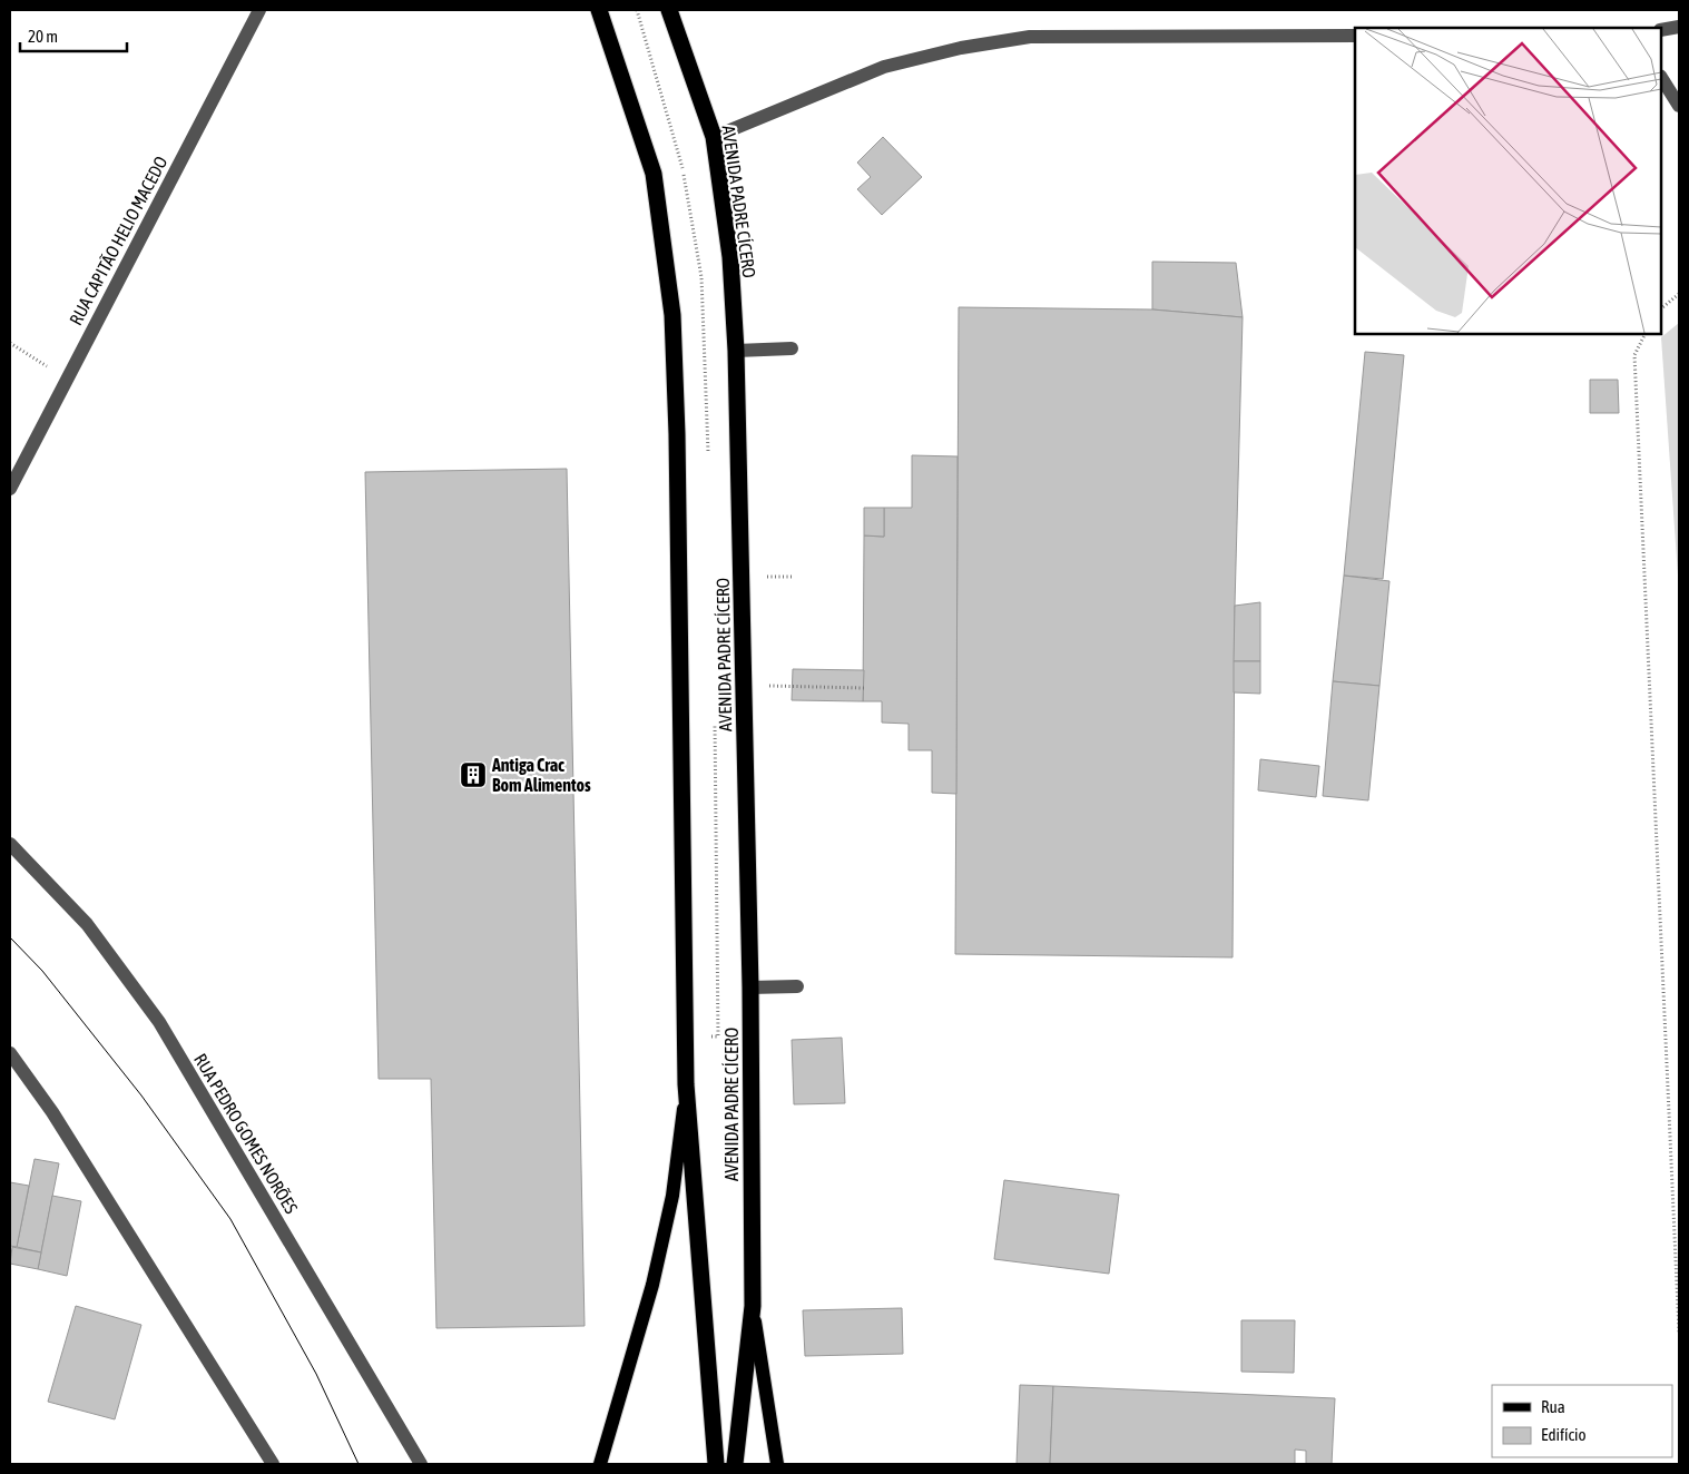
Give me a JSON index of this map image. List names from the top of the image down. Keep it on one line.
{"streets":{"highway":["AVENIDA PADRE CÍCERO"],"street":["RUA CAPITÃO HELIO MACEDO","RUA PEDRO GOMES NORÕES"]},"places":{"building":["Antiga Crac Bom Alimentos"]},"legend":["Rua","Edifício"],"scale_bar":"20 m"}
